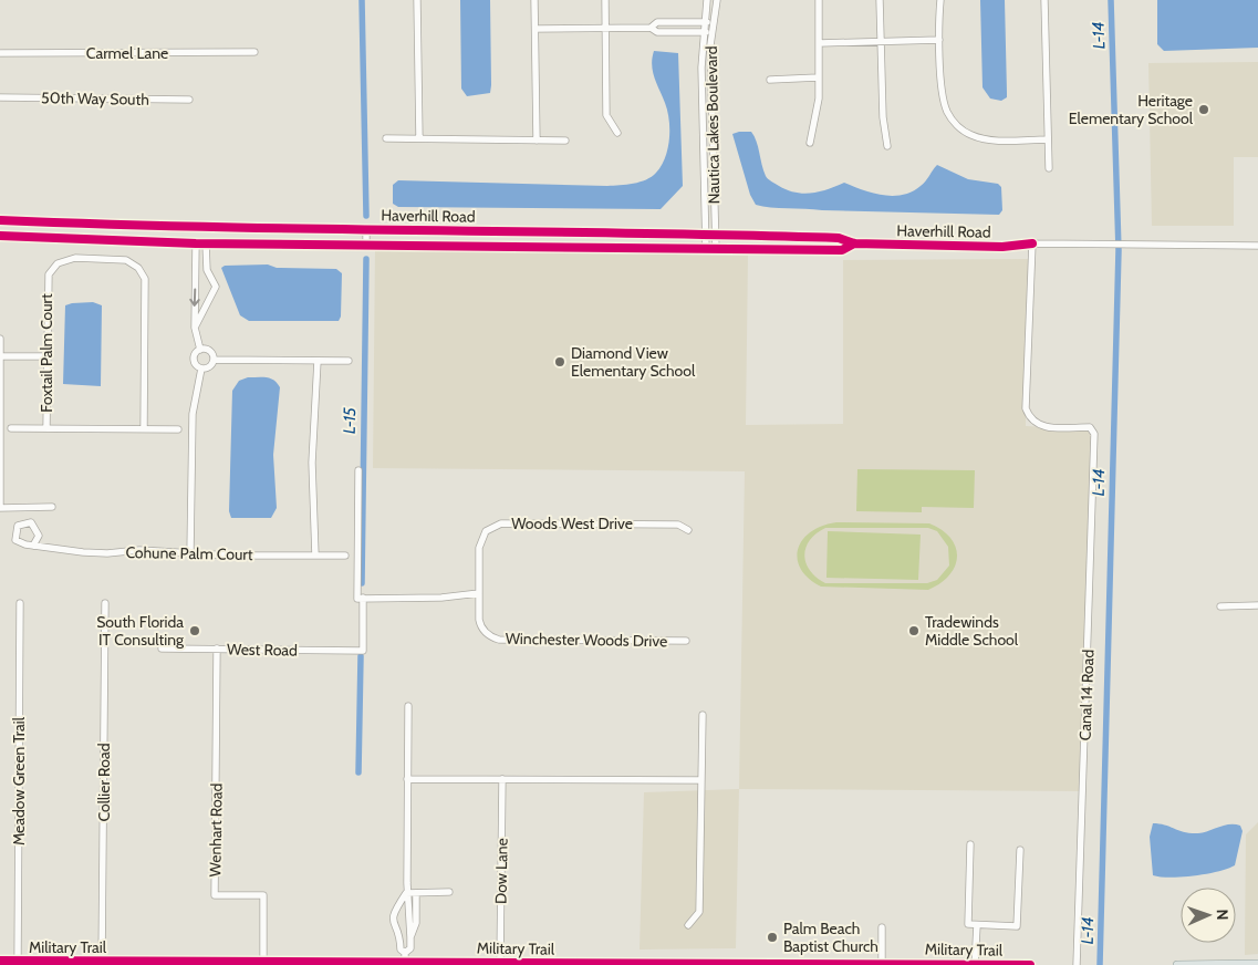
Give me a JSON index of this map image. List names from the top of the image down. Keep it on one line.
{"streets":{"main road":["Military Trail"],"street":["Carmel Lane","50th Way South","Nautica Lakes Boulevard","Haverhill Road","Foxtail Palm Court","Woods West Drive","Cohune Palm Court","Winchester Woods Drive","West Road","Canal 14 Road","Meadow Green Trail","Collier Road","Wenhart Road","Dow Lane"]},"crossings":[["Nautica Lakes Boulevard","Haverhill Road"],["Haverhill Road","Canal 14 Road"],["Woods West Drive","Winchester Woods Drive"],["West Road","Wenhart Road"],["Meadow Green Trail","Military Trail"],["Collier Road","Military Trail"],["Wenhart Road","Military Trail"],["Dow Lane","Military Trail"]],"water":["L-14","L-15"],"places":["Heritage Elementary School","Diamond View Elementary School","South Florida IT Consulting","Tradewinds Middle School","Palm Beach Baptist Church"],"north":"right"}
